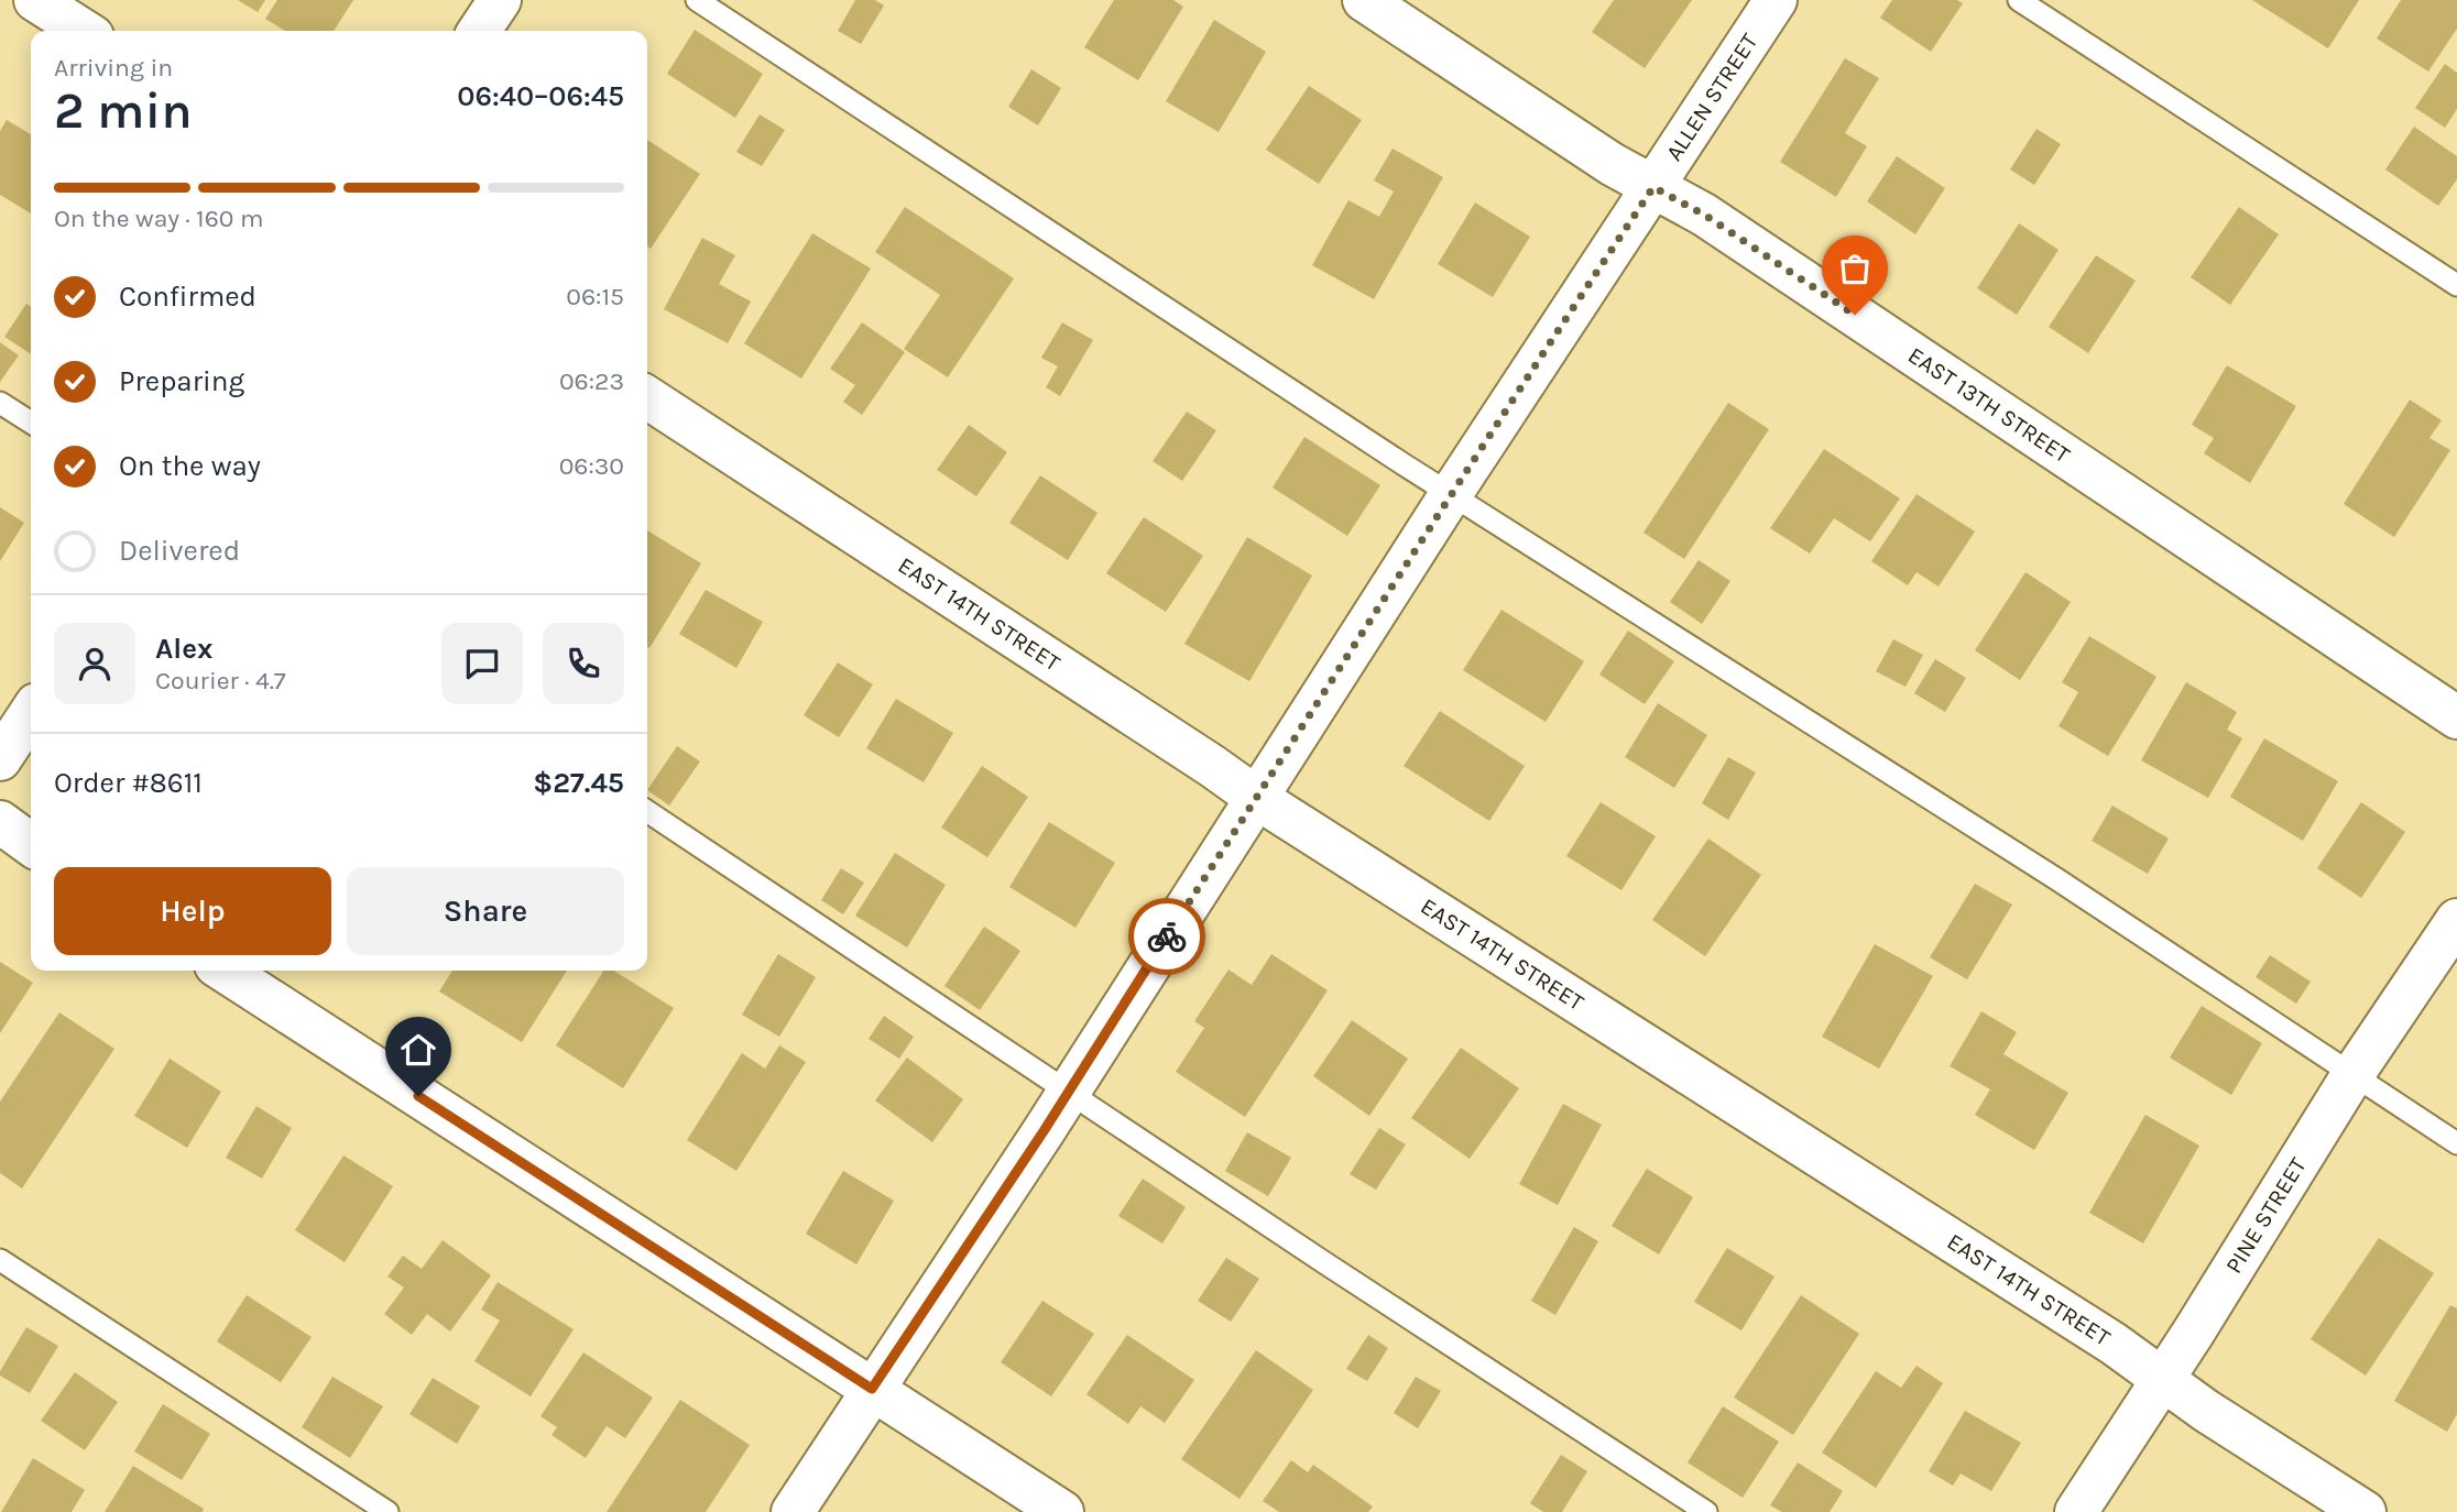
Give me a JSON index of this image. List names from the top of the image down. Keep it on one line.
{"streets":{"street":["ALLEN STREET","EAST 13TH STREET","EAST 14TH STREET","PINE STREET"]},"crossings":[["ALLEN STREET","EAST 13TH STREET"],["ALLEN STREET","EAST 14TH STREET"],["EAST 14TH STREET","PINE STREET"]],"page":{"heading":["2 min","Arriving in","06:40–06:45"],"panel":["Alex","Courier · 4.7","Order #8611","$27.45"],"bar":"On the way · 160 m","list":[["Confirmed","06:15"],["Preparing","06:23"],["On the way","06:30"],"Delivered"],"buttons":["Help","Share"]}}
